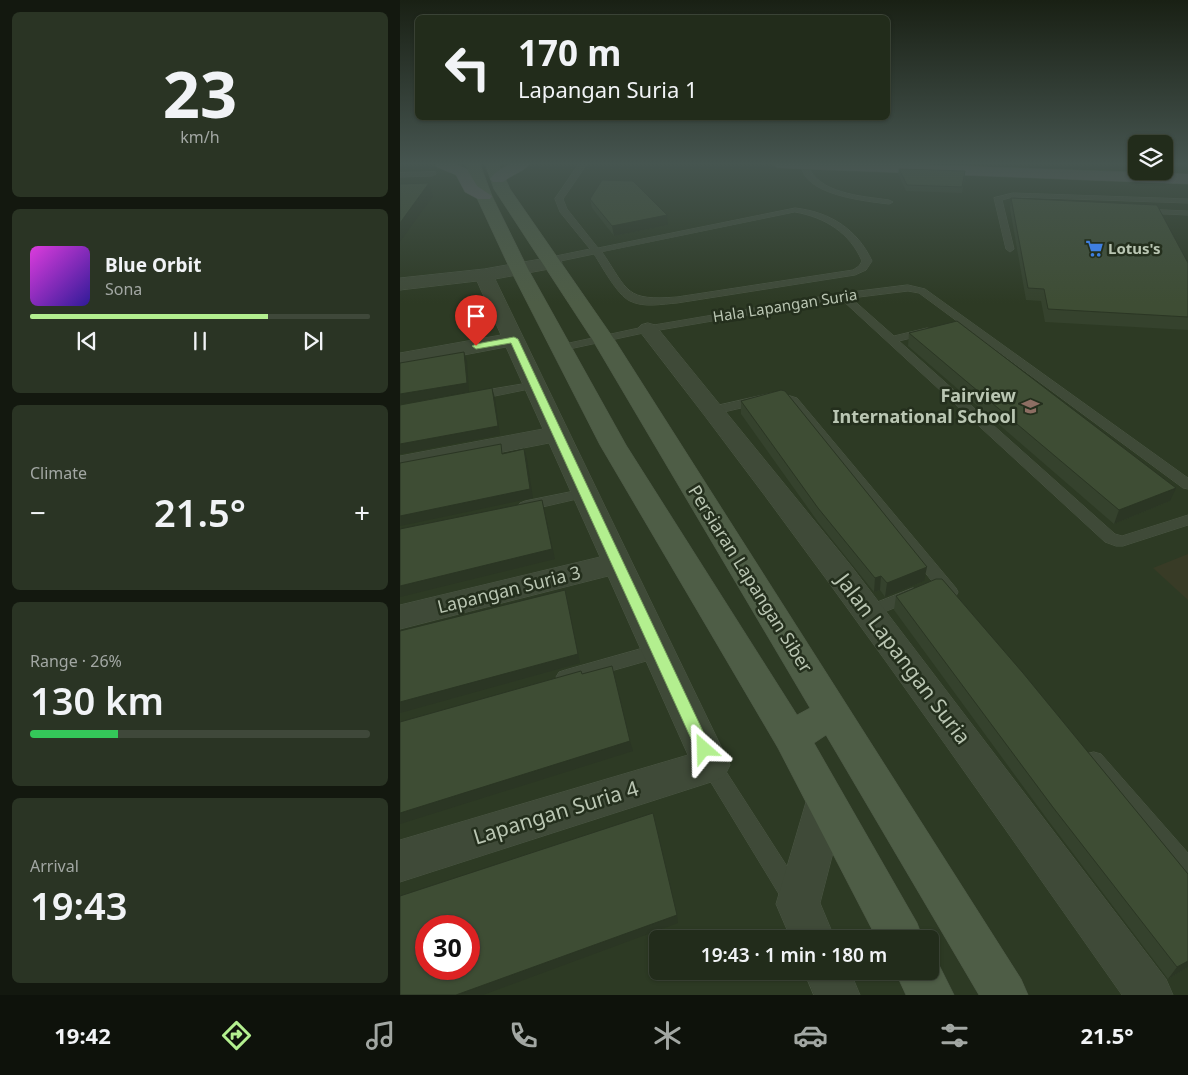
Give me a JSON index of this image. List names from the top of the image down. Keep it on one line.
{"streets":{"main road":["Persiaran Lapangan Siber"],"street":["Lapangan Suria 3","Jalan Lapangan Suria","Lapangan Suria 4"],"lane":["Hala Lapangan Suria"]},"crossings":[["Hala Lapangan Suria","Jalan Lapangan Suria"]],"places":{"supermarket":["Lotus's"],"school or university":["Fairview International School"]},"page":{"tile":[["23","km/h"],"Climate",["Range · 26%","130 km"],["Arrival","19:43"]],"turn":["170 m","Lapangan Suria 1"],"song":["Blue Orbit","Sona"],"heat":["−","21.5°","+"],"limit":"30","trip":"19:43 · 1 min · 180 m","tabs":["19:42","21.5°"]}}
